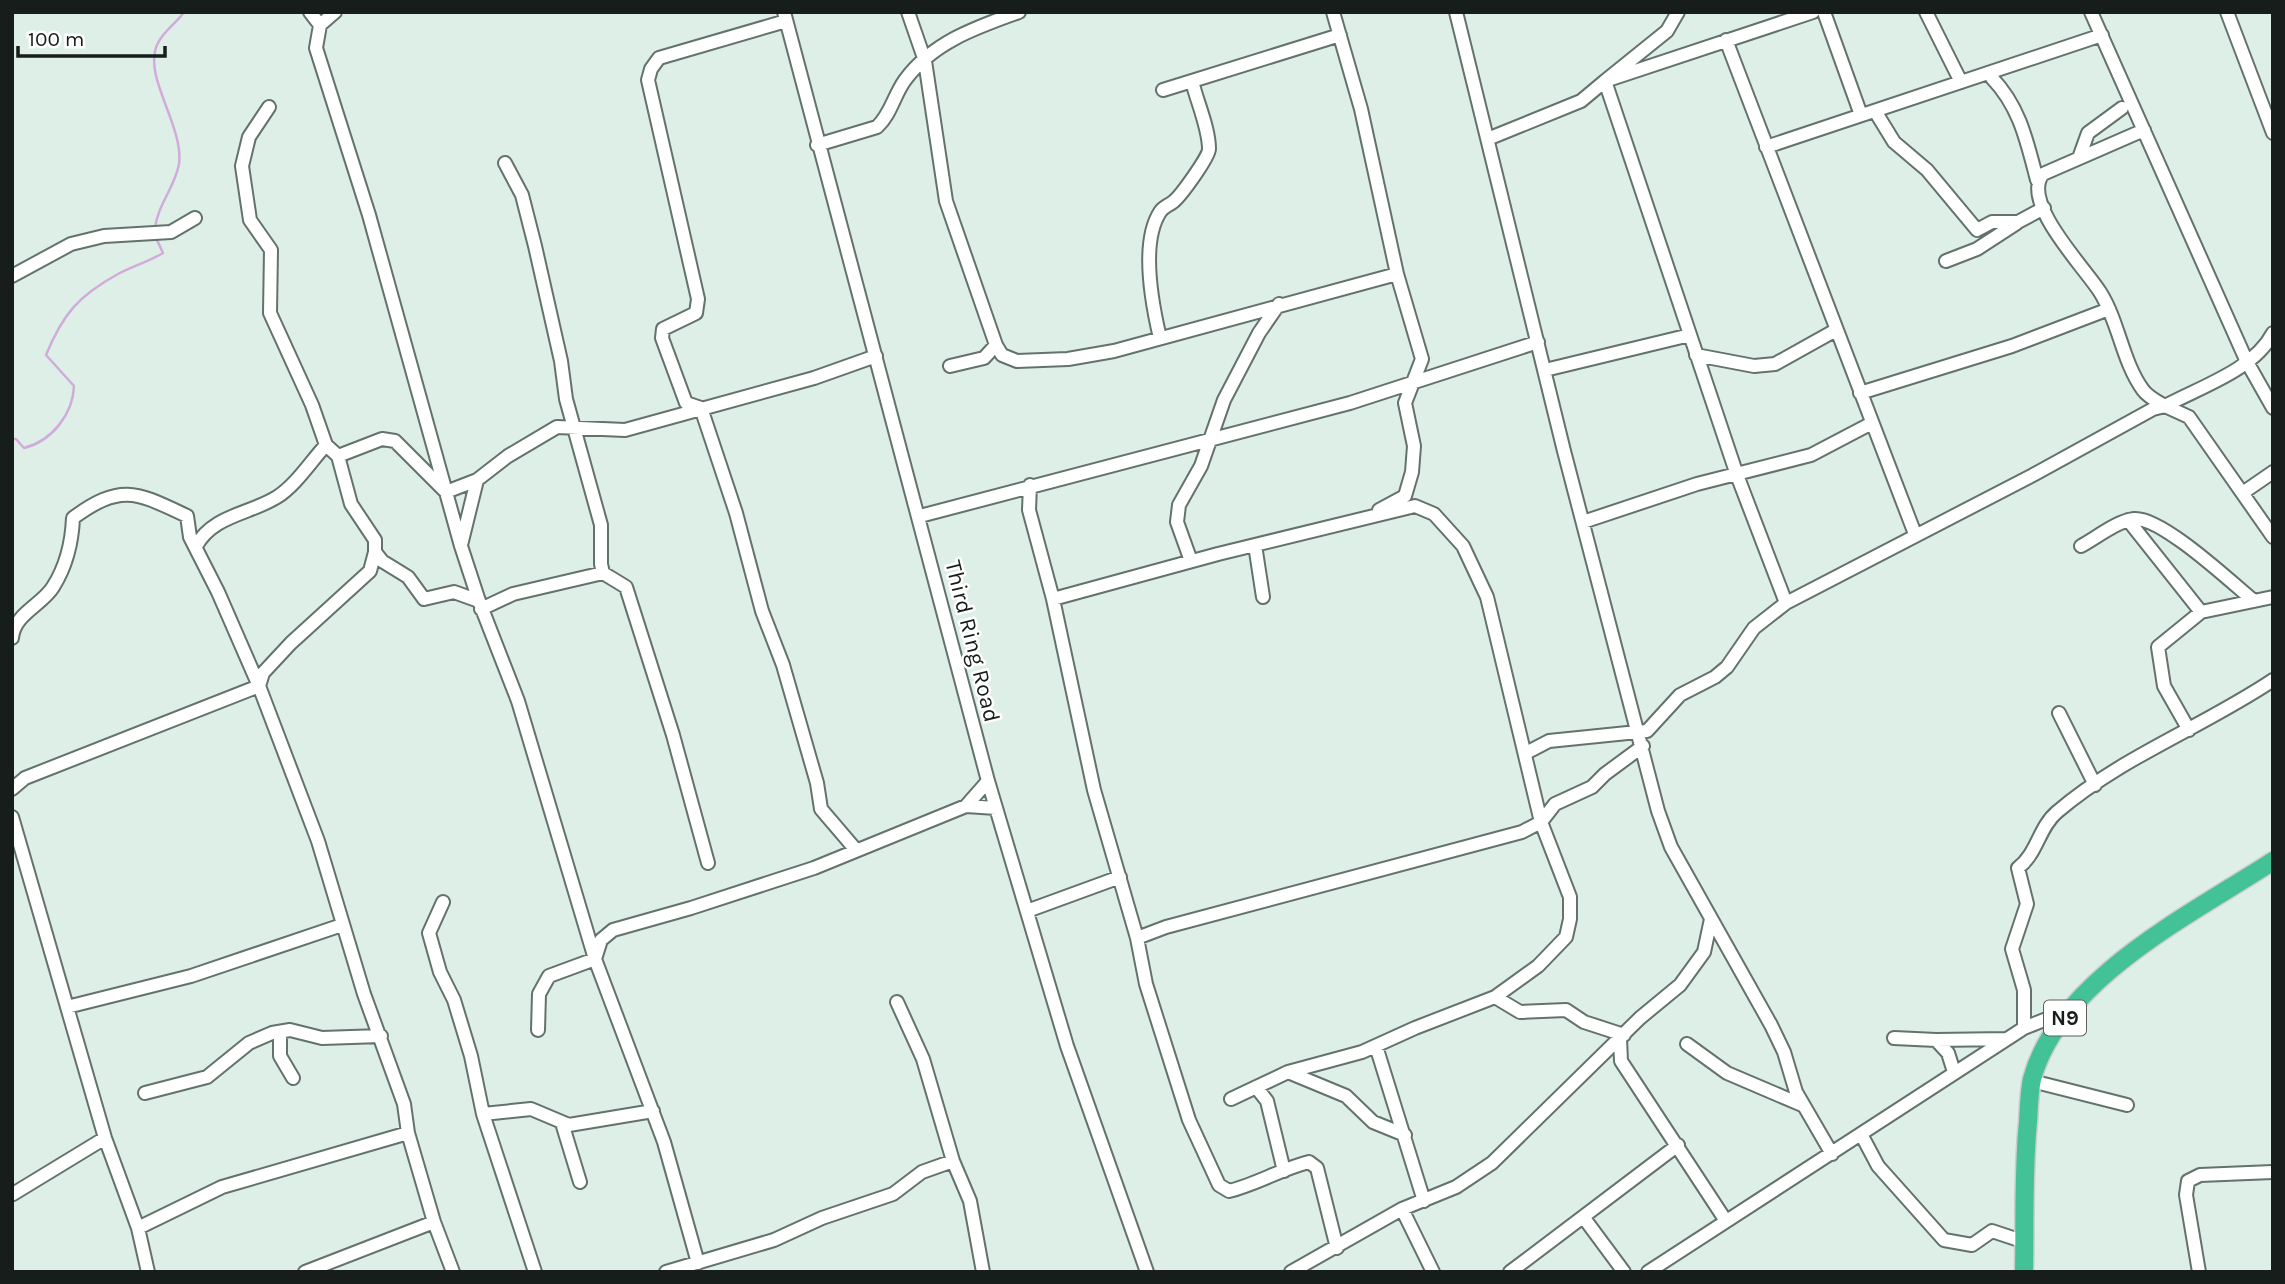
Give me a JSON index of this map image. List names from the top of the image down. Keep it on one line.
{"streets":{"highway":["N9"],"street":["Third Ring Road"]},"scale_bar":"100 m"}
